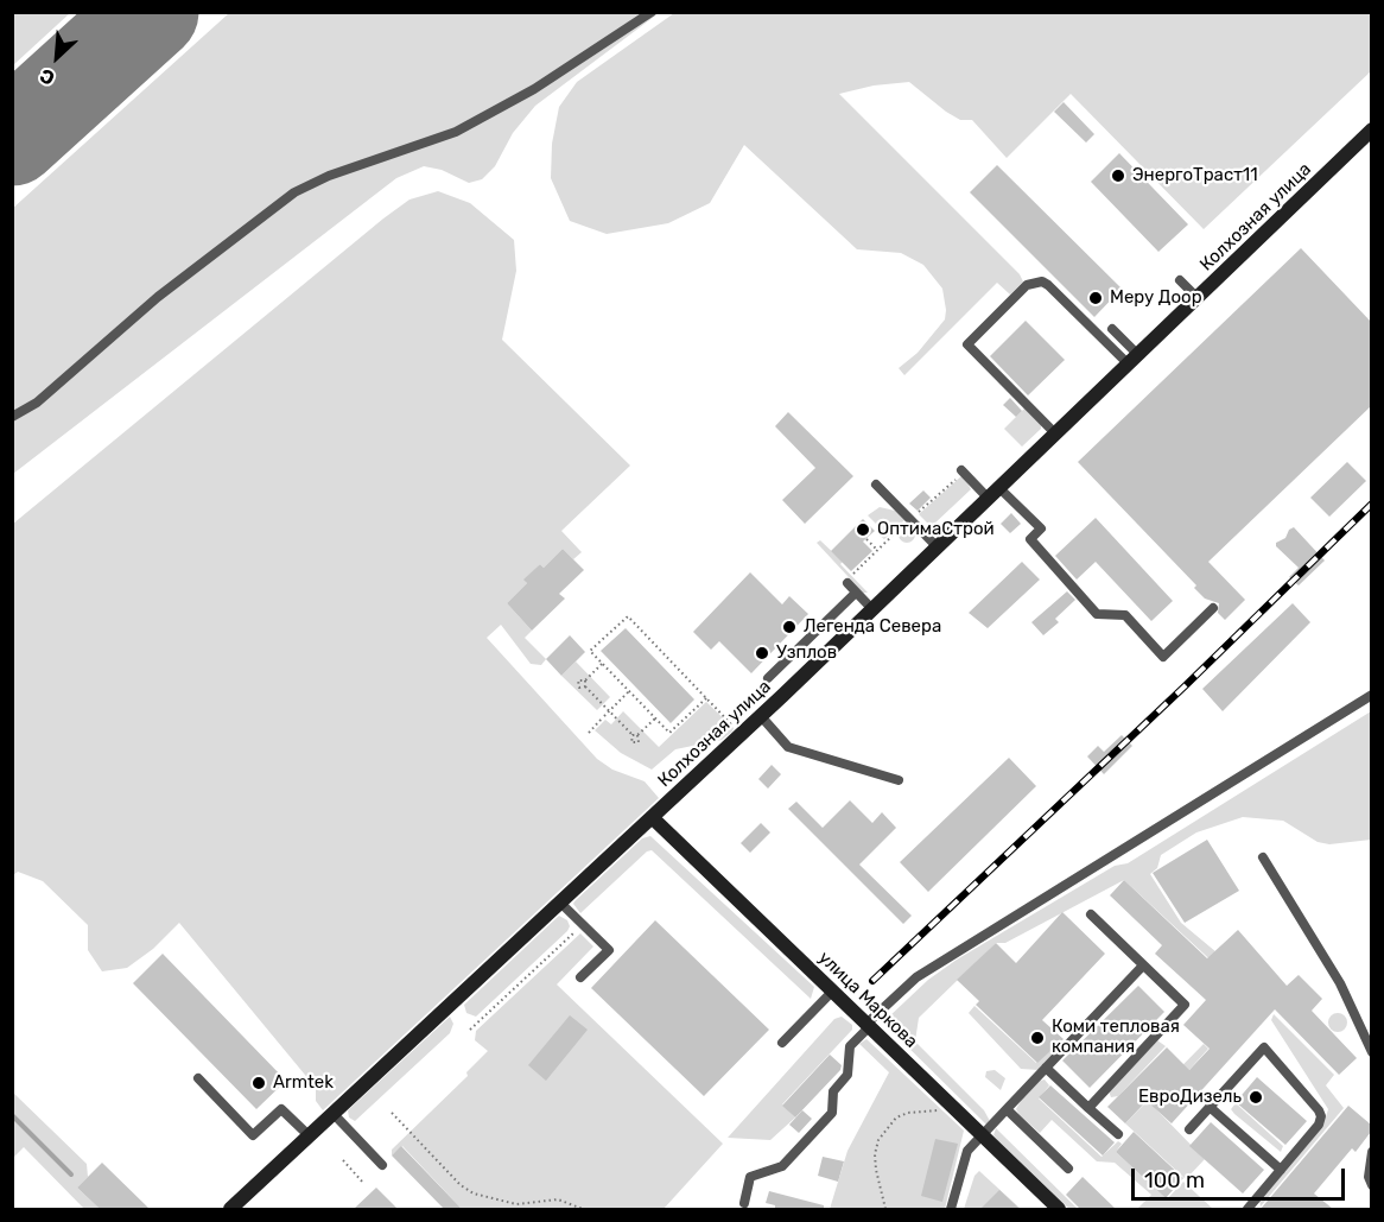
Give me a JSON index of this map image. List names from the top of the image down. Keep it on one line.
{"streets":{"street":["Колхозная улица","улица Маркова"]},"crossings":[["Колхозная улица","улица Маркова"]],"places":["ЭнергоТраст11","Меру Доор","ОптимаСтрой","Легенда Севера","Узплов","Коми тепловая компания","Armtek","ЕвроДизель"],"scale_bar":"100 m","north":"bottom left"}
